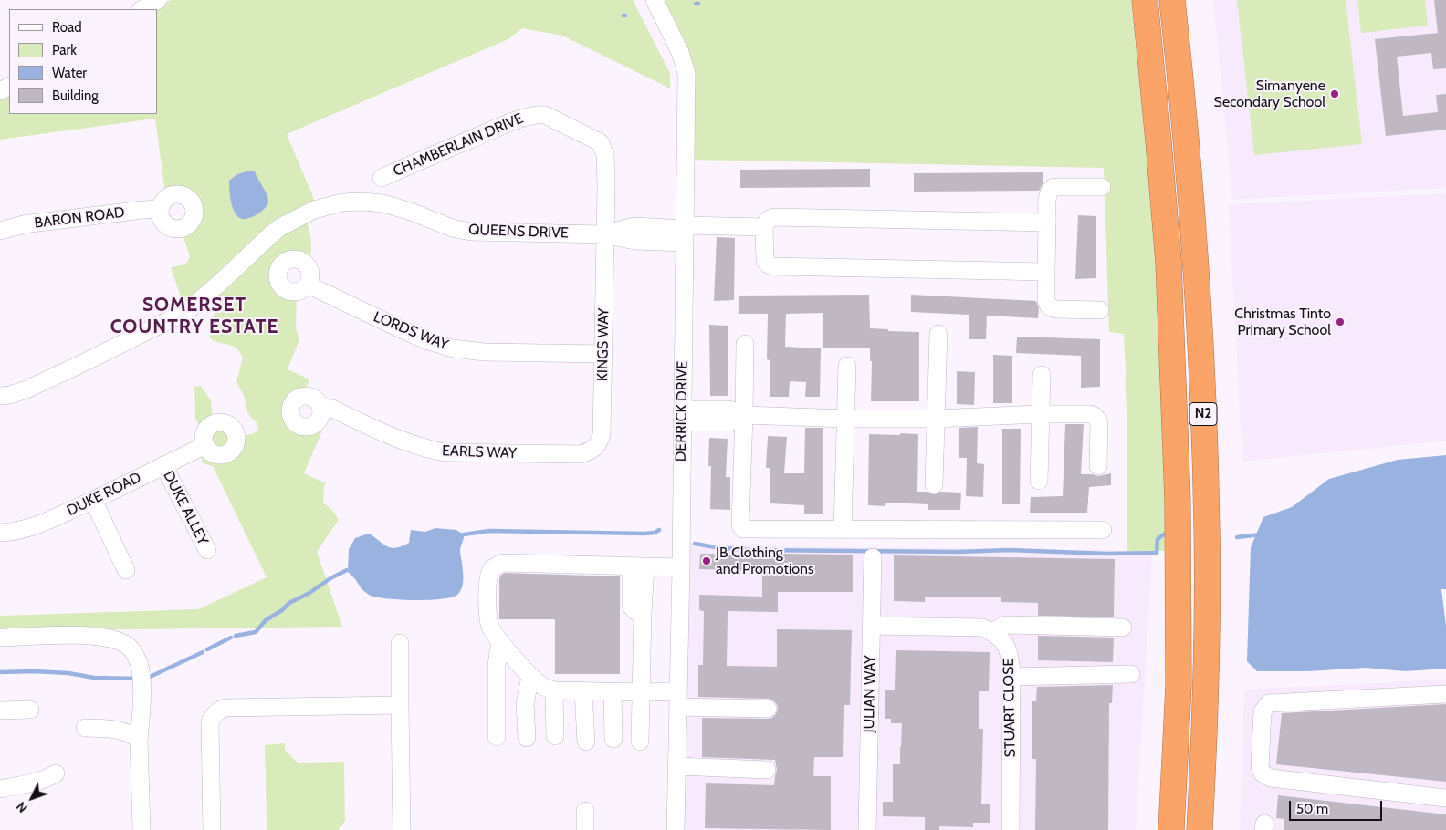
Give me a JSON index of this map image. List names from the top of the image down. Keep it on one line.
{"streets":{"highway":["N2"],"street":["CHAMBERLAIN DRIVE","BARON ROAD","QUEENS DRIVE","LORDS WAY","KINGS WAY","DERRICK DRIVE","EARLS WAY","DUKE ROAD","DUKE ALLEY","JULIAN WAY","STUART CLOSE"]},"crossings":[["CHAMBERLAIN DRIVE","QUEENS DRIVE"],["CHAMBERLAIN DRIVE","KINGS WAY"],["QUEENS DRIVE","KINGS WAY"],["QUEENS DRIVE","DERRICK DRIVE"],["LORDS WAY","KINGS WAY"],["KINGS WAY","EARLS WAY"],["DUKE ROAD","DUKE ALLEY"]],"districts":["SOMERSET COUNTRY ESTATE"],"places":["Simanyene Secondary School","Christmas Tinto Primary School","JB Clothing and Promotions"],"legend":["Road","Park","Water","Building"],"scale_bar":"50 m","north":"bottom left"}
